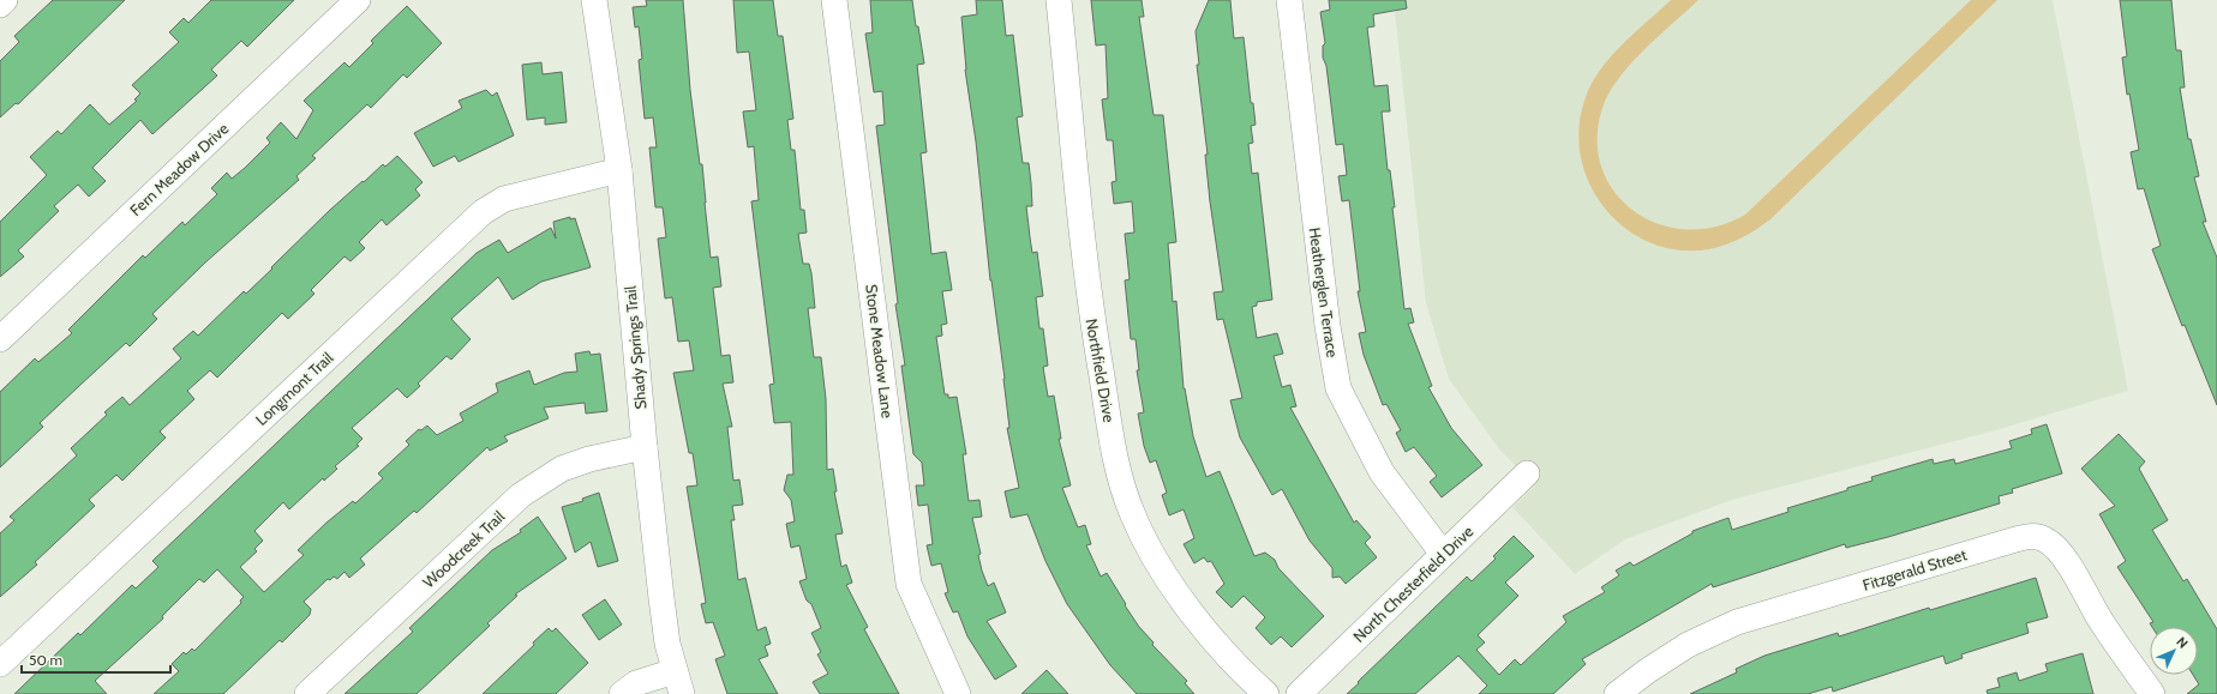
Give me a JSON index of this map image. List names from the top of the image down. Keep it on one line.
{"streets":{"street":["Fern Meadow Drive","Heatherglen Terrace","Shady Springs Trail","Stone Meadow Lane","Northfield Drive","Longmont Trail","Woodcreek Trail","Fitzgerald Street","North Chesterfield Drive"]},"crossings":[["Heatherglen Terrace","North Chesterfield Drive"],["Shady Springs Trail","Longmont Trail"],["Shady Springs Trail","Woodcreek Trail"]],"scale_bar":"50 m","north":"top right"}
